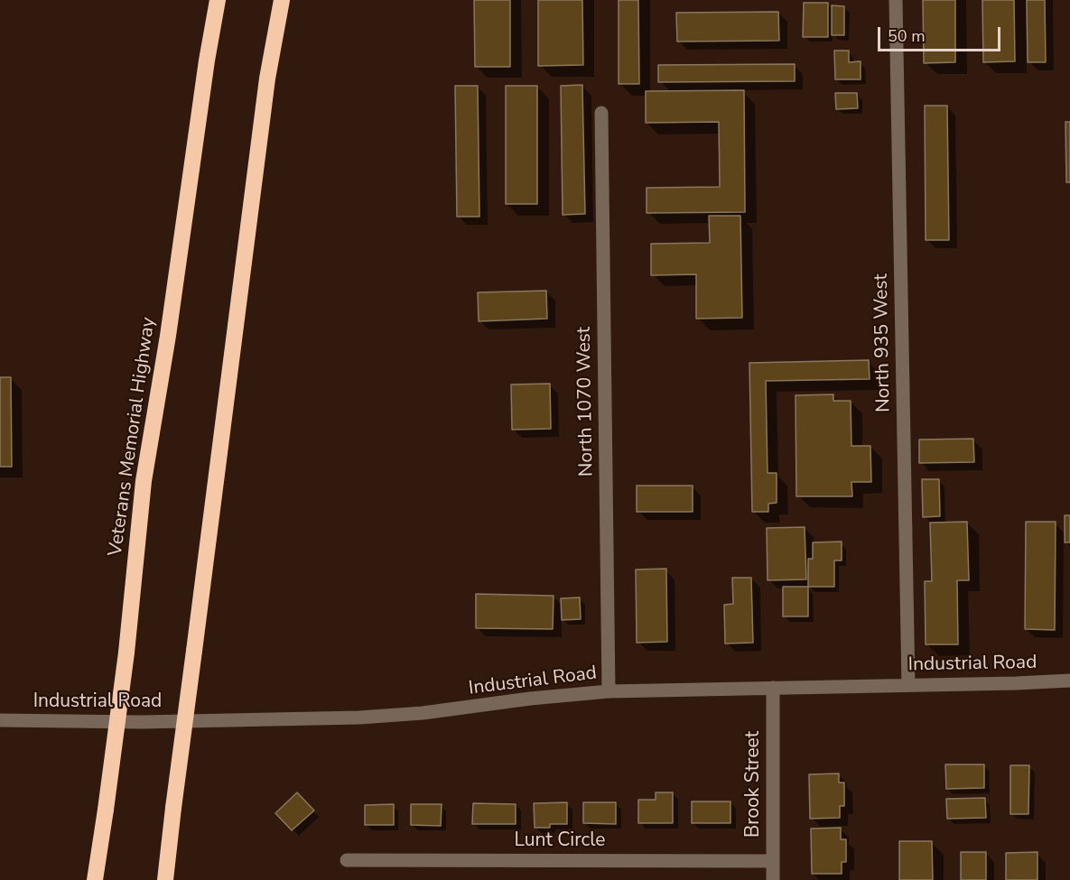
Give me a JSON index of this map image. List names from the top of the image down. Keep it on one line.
{"streets":{"highway":["Veterans Memorial Highway"],"street":["North 935 West","North 1070 West","Industrial Road","Brook Street","Lunt Circle"]},"crossings":[["North 935 West","Industrial Road"],["North 1070 West","Industrial Road"],["Industrial Road","Brook Street"],["Brook Street","Lunt Circle"]],"scale_bar":"50 m"}
